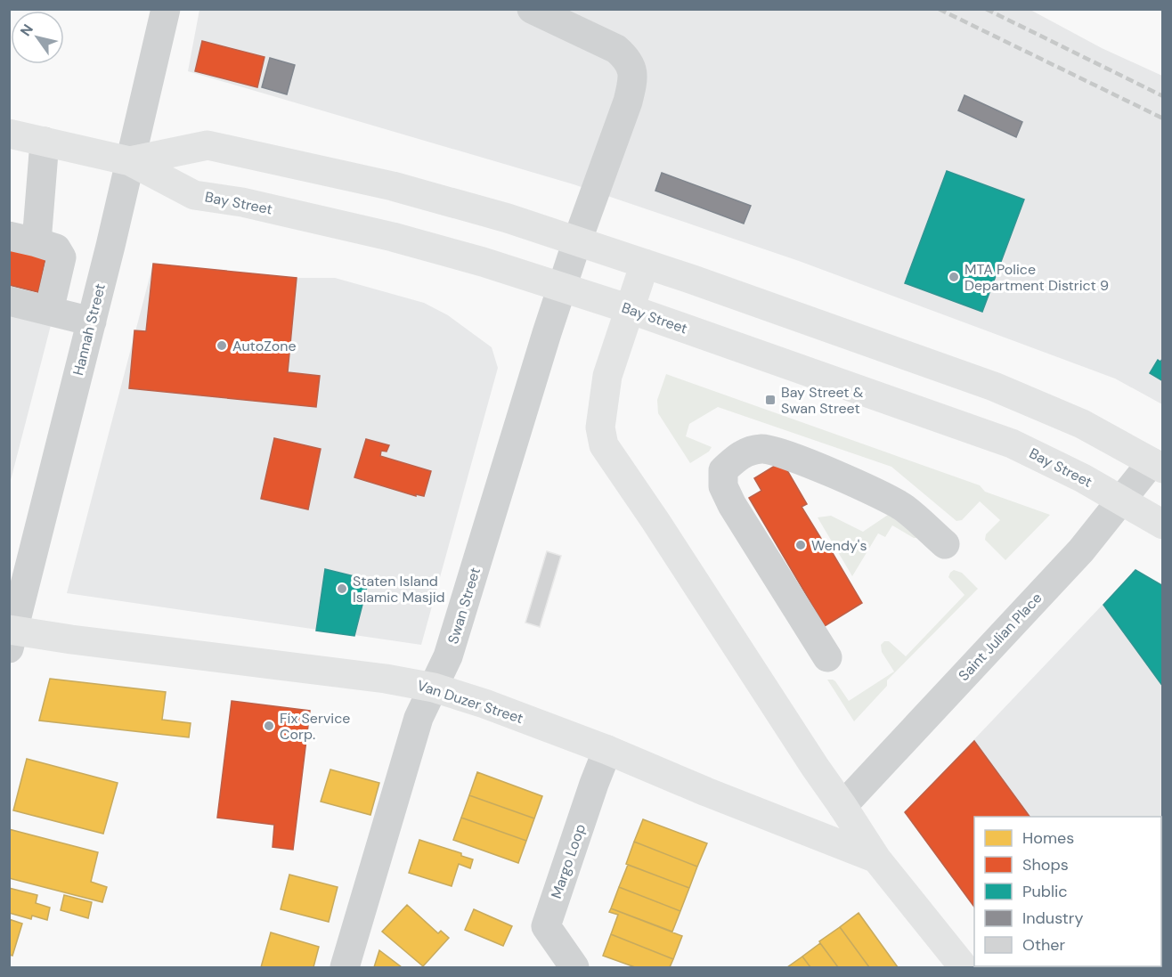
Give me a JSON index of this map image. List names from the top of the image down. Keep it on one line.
{"streets":{"main road":["Bay Street","Van Duzer Street"],"street":["Hannah Street","Swan Street","Saint Julian Place","Margo Loop"]},"crossings":[["Bay Street","Hannah Street"],["Bay Street","Swan Street"],["Bay Street","Saint Julian Place"],["Bay Street","Van Duzer Street"],["Hannah Street","Van Duzer Street"],["Swan Street","Van Duzer Street"],["Saint Julian Place","Van Duzer Street"],["Van Duzer Street","Margo Loop"]],"places":{"other":["MTA Police Department District 9","AutoZone","Wendy's","Staten Island Islamic Masjid","Fix Service Corp."],"transit":["Bay Street & Swan Street"]},"legend":["Homes","Shops","Public","Industry","Other"],"north":"top left"}
